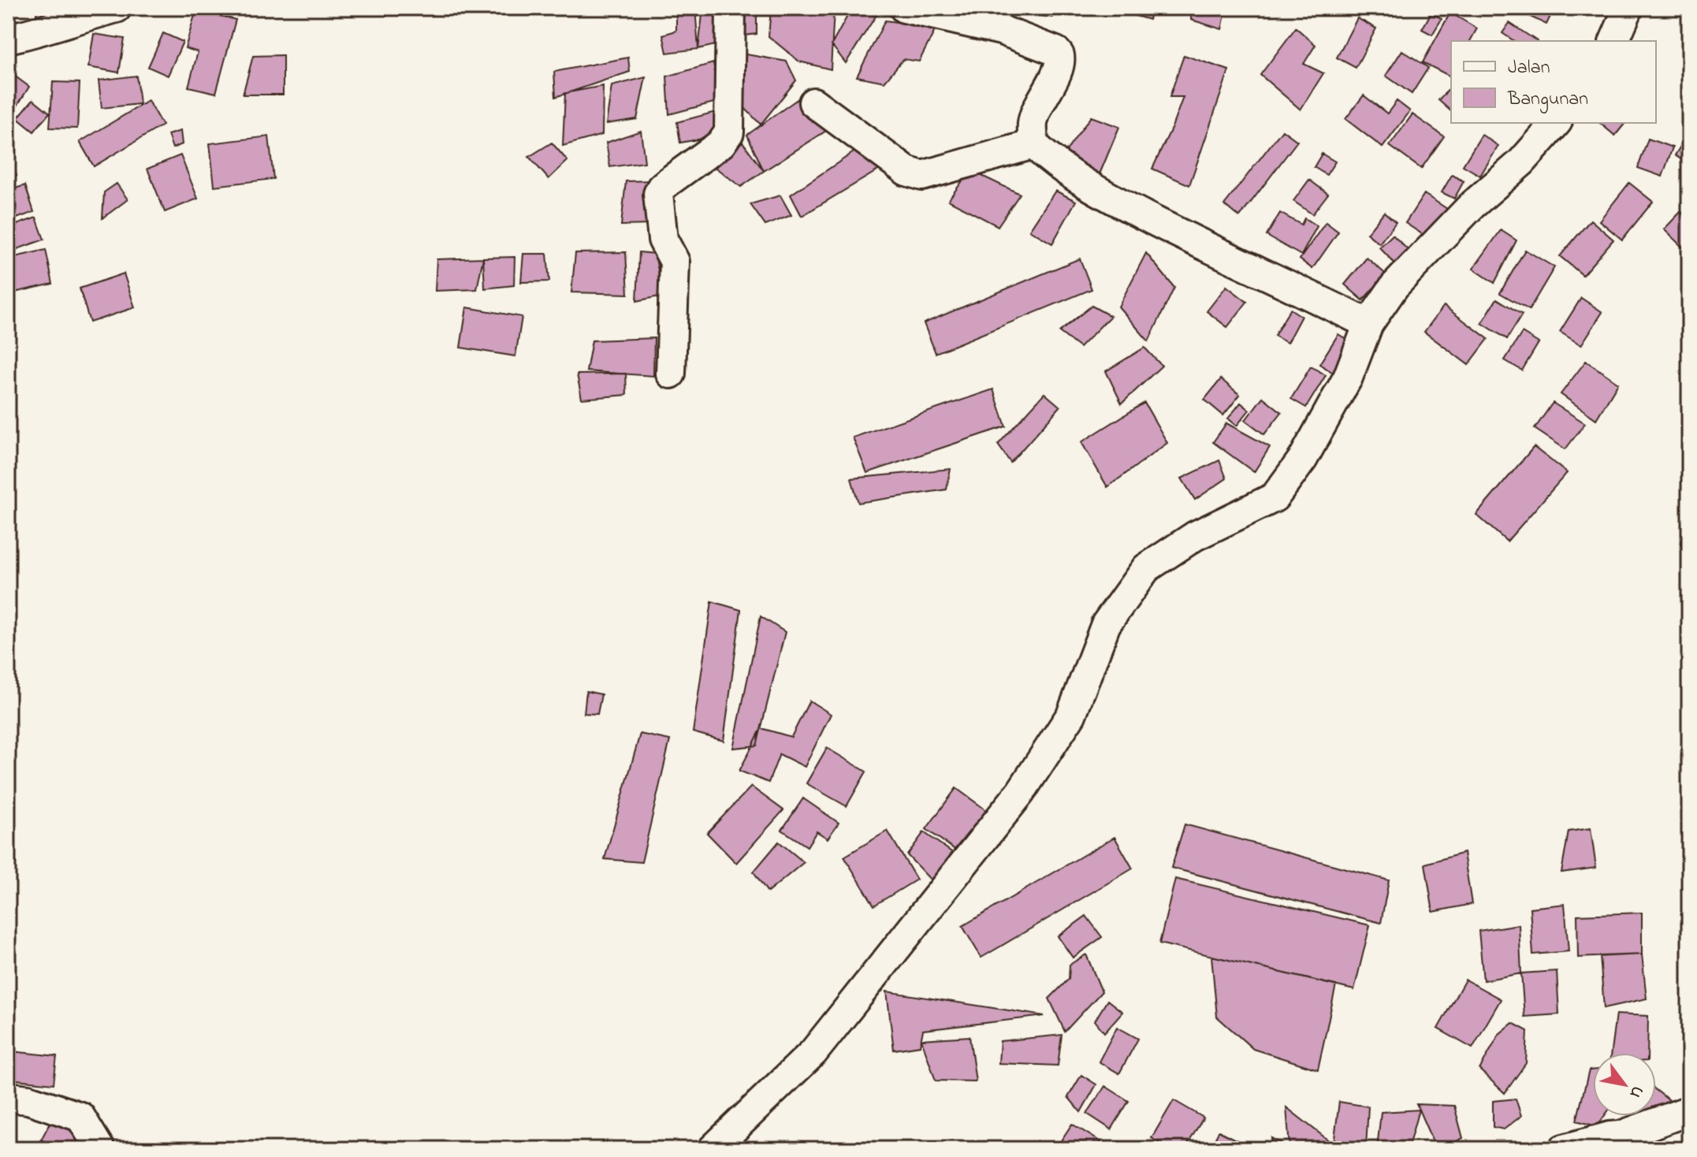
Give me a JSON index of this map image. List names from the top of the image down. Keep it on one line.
{"legend":["Jalan","Bangunan"],"north":"bottom right"}
